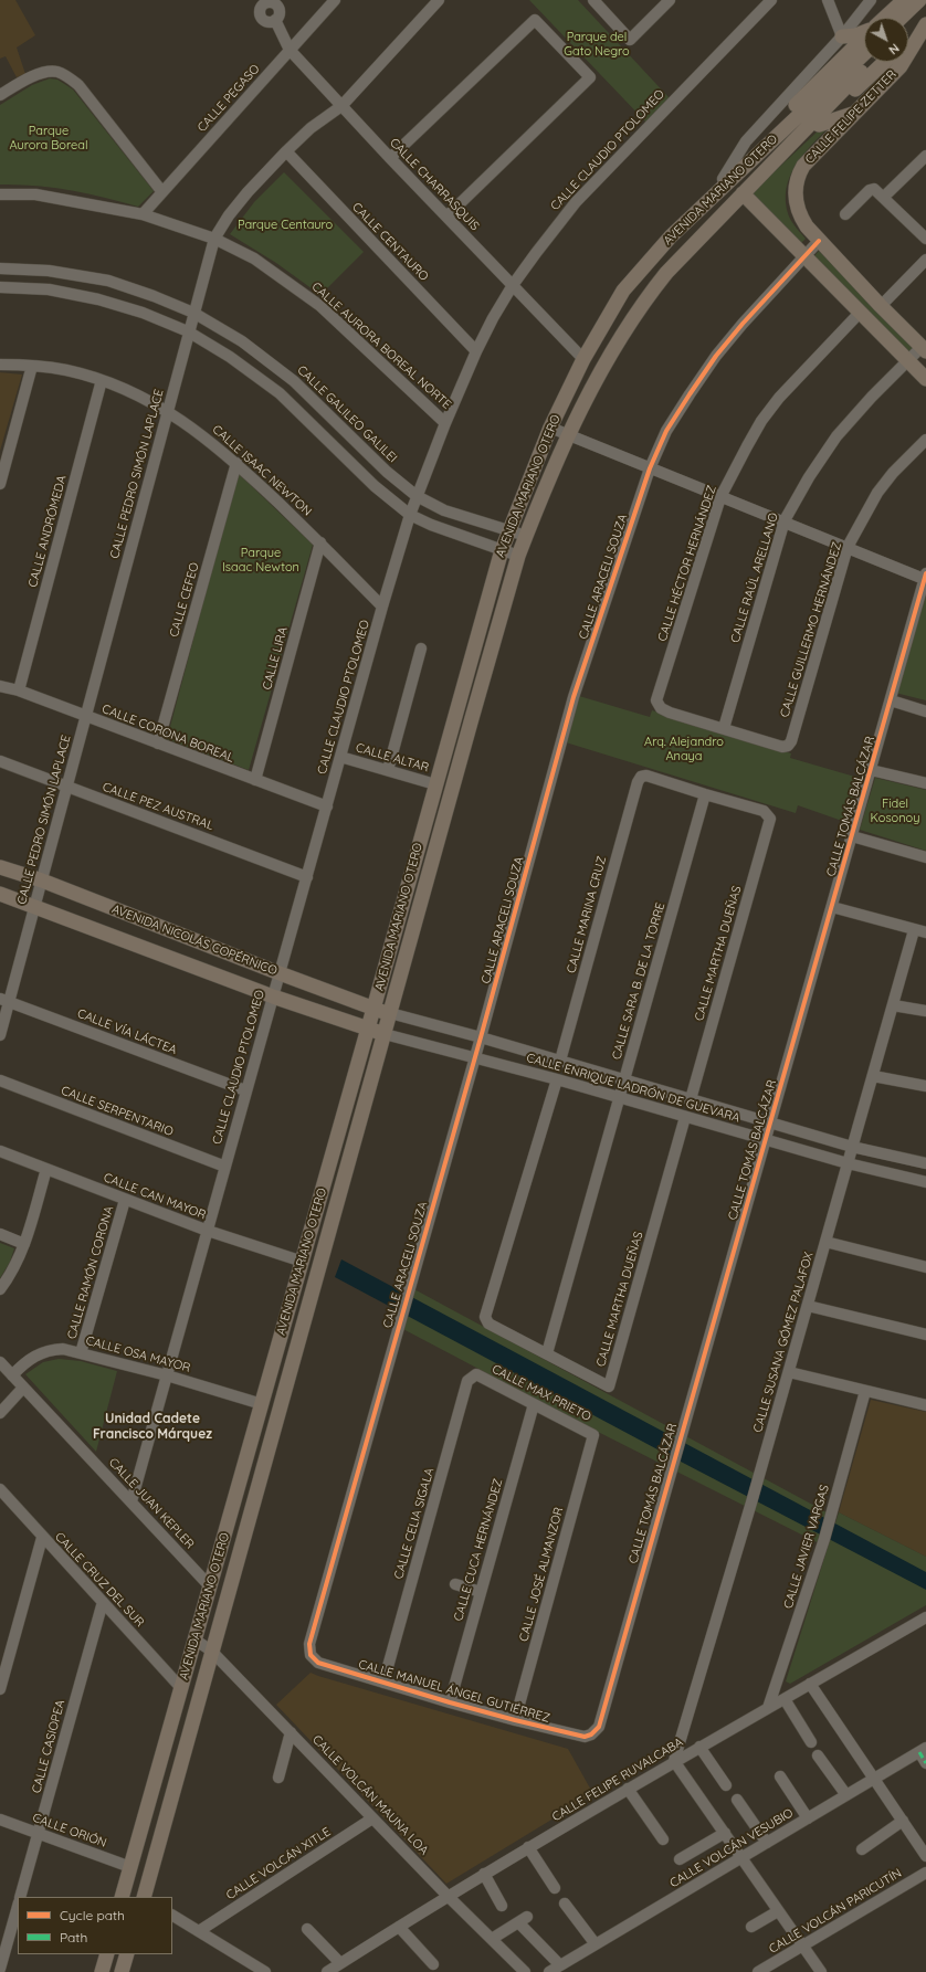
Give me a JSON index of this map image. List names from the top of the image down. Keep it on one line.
{"streets":{"main road":["CALLE FELIPE ZETTER","AVENIDA MARIANO OTERO","AVENIDA NICOLÁS COPÉRNICO"],"street":["CALLE PEGASO","CALLE CLAUDIO PTOLOMEO","CALLE CHARRASQUIS","CALLE CENTAURO","CALLE AURORA BOREAL NORTE","CALLE GALILEO GALILEI","CALLE ISAAC NEWTON","CALLE PEDRO SIMÓN LAPLACE","CALLE ANDRÓMEDA","CALLE HÉCTOR HERNÁNDEZ","CALLE ARACELI SOUZA","CALLE RAÚL ARELLANO","CALLE CEFEO","CALLE GUILLERMO HERNÁNDEZ","CALLE LIRA","CALLE CORONA BOREAL","CALLE ALTAR","CALLE PEZ AUSTRAL","CALLE TOMÁS BALCÁZAR","CALLE MARINA CRUZ","CALLE MARTHA DUEÑAS","CALLE SARA B. DE LA TORRE","CALLE VÍA LÁCTEA","CALLE ENRIQUE LADRÓN DE GUEVARA","CALLE SERPENTARIO","CALLE CAN MAYOR","CALLE RAMÓN CORONA","CALLE SUSANA GÓMEZ PALAFOX","CALLE OSA MAYOR","CALLE MAX PRIETO","CALLE JUAN KEPLER","CALLE CELIA SIGALA","CALLE JAVIER VARGAS","CALLE CUCA HERNÁNDEZ","CALLE JOSÉ ALMANZOR","CALLE CRUZ DEL SUR","CALLE MANUEL ÁNGEL GUTIÉRREZ","CALLE CASIOPEA","CALLE FELIPE RUVALCABA","CALLE VOLCÁN MAUNA LOA","CALLE ORIÓN","CALLE VOLCÁN VESUBIO","CALLE VOLCÁN XITLE","CALLE VOLCÁN PARICUTÍN"]},"crossings":[["CALLE PEGASO","CALLE CHARRASQUIS"],["CALLE PEGASO","CALLE AURORA BOREAL NORTE"],["CALLE FELIPE ZETTER","CALLE ARACELI SOUZA"],["CALLE FELIPE ZETTER","CALLE RAÚL ARELLANO"],["CALLE CLAUDIO PTOLOMEO","CALLE CHARRASQUIS"],["CALLE CLAUDIO PTOLOMEO","CALLE CENTAURO"],["CALLE CLAUDIO PTOLOMEO","CALLE AURORA BOREAL NORTE"],["CALLE CLAUDIO PTOLOMEO","CALLE GALILEO GALILEI"],["CALLE CLAUDIO PTOLOMEO","CALLE ISAAC NEWTON"],["CALLE CLAUDIO PTOLOMEO","CALLE CORONA BOREAL"],["CALLE CLAUDIO PTOLOMEO","CALLE ALTAR"],["CALLE CLAUDIO PTOLOMEO","CALLE PEZ AUSTRAL"],["CALLE CLAUDIO PTOLOMEO","AVENIDA NICOLÁS COPÉRNICO"],["CALLE CLAUDIO PTOLOMEO","CALLE VÍA LÁCTEA"],["CALLE CLAUDIO PTOLOMEO","CALLE SERPENTARIO"],["CALLE CLAUDIO PTOLOMEO","CALLE CAN MAYOR"],["CALLE CLAUDIO PTOLOMEO","CALLE OSA MAYOR"],["CALLE CLAUDIO PTOLOMEO","CALLE JUAN KEPLER"],["CALLE CHARRASQUIS","AVENIDA MARIANO OTERO"],["CALLE CHARRASQUIS","CALLE PEDRO SIMÓN LAPLACE"],["AVENIDA MARIANO OTERO","CALLE GALILEO GALILEI"],["AVENIDA MARIANO OTERO","CALLE ALTAR"],["AVENIDA MARIANO OTERO","AVENIDA NICOLÁS COPÉRNICO"],["AVENIDA MARIANO OTERO","CALLE ENRIQUE LADRÓN DE GUEVARA"],["AVENIDA MARIANO OTERO","CALLE CAN MAYOR"],["AVENIDA MARIANO OTERO","CALLE OSA MAYOR"],["AVENIDA MARIANO OTERO","CALLE JUAN KEPLER"],["AVENIDA MARIANO OTERO","CALLE CRUZ DEL SUR"],["AVENIDA MARIANO OTERO","CALLE VOLCÁN MAUNA LOA"],["AVENIDA MARIANO OTERO","CALLE ORIÓN"],["CALLE CENTAURO","CALLE PEDRO SIMÓN LAPLACE"],["CALLE AURORA BOREAL NORTE","CALLE PEDRO SIMÓN LAPLACE"],["CALLE GALILEO GALILEI","CALLE PEDRO SIMÓN LAPLACE"],["CALLE ISAAC NEWTON","CALLE PEDRO SIMÓN LAPLACE"],["CALLE ISAAC NEWTON","CALLE ANDRÓMEDA"],["CALLE ISAAC NEWTON","CALLE CEFEO"],["CALLE ISAAC NEWTON","CALLE LIRA"],["CALLE PEDRO SIMÓN LAPLACE","CALLE CORONA BOREAL"],["CALLE PEDRO SIMÓN LAPLACE","CALLE PEZ AUSTRAL"],["CALLE PEDRO SIMÓN LAPLACE","AVENIDA NICOLÁS COPÉRNICO"],["CALLE PEDRO SIMÓN LAPLACE","CALLE VÍA LÁCTEA"],["CALLE ANDRÓMEDA","CALLE CORONA BOREAL"],["CALLE HÉCTOR HERNÁNDEZ","CALLE RAÚL ARELLANO"],["CALLE HÉCTOR HERNÁNDEZ","CALLE GUILLERMO HERNÁNDEZ"],["CALLE ARACELI SOUZA","CALLE ENRIQUE LADRÓN DE GUEVARA"],["CALLE ARACELI SOUZA","CALLE MANUEL ÁNGEL GUTIÉRREZ"],["CALLE RAÚL ARELLANO","CALLE GUILLERMO HERNÁNDEZ"],["CALLE CEFEO","CALLE CORONA BOREAL"],["CALLE LIRA","CALLE CORONA BOREAL"],["CALLE TOMÁS BALCÁZAR","CALLE ENRIQUE LADRÓN DE GUEVARA"],["CALLE TOMÁS BALCÁZAR","CALLE MANUEL ÁNGEL GUTIÉRREZ"],["CALLE MARINA CRUZ","CALLE MARTHA DUEÑAS"],["CALLE MARINA CRUZ","CALLE SARA B. DE LA TORRE"],["CALLE MARINA CRUZ","CALLE ENRIQUE LADRÓN DE GUEVARA"],["AVENIDA NICOLÁS COPÉRNICO","CALLE ENRIQUE LADRÓN DE GUEVARA"],["CALLE MARTHA DUEÑAS","CALLE SARA B. DE LA TORRE"],["CALLE MARTHA DUEÑAS","CALLE ENRIQUE LADRÓN DE GUEVARA"],["CALLE SARA B. DE LA TORRE","CALLE ENRIQUE LADRÓN DE GUEVARA"],["CALLE ENRIQUE LADRÓN DE GUEVARA","CALLE SUSANA GÓMEZ PALAFOX"],["CALLE CAN MAYOR","CALLE RAMÓN CORONA"],["CALLE RAMÓN CORONA","CALLE OSA MAYOR"],["CALLE SUSANA GÓMEZ PALAFOX","CALLE FELIPE RUVALCABA"],["CALLE OSA MAYOR","CALLE JUAN KEPLER"],["CALLE MAX PRIETO","CALLE CELIA SIGALA"],["CALLE MAX PRIETO","CALLE CUCA HERNÁNDEZ"],["CALLE MAX PRIETO","CALLE JOSÉ ALMANZOR"],["CALLE CELIA SIGALA","CALLE MANUEL ÁNGEL GUTIÉRREZ"],["CALLE JAVIER VARGAS","CALLE FELIPE RUVALCABA"],["CALLE CUCA HERNÁNDEZ","CALLE MANUEL ÁNGEL GUTIÉRREZ"],["CALLE JOSÉ ALMANZOR","CALLE MANUEL ÁNGEL GUTIÉRREZ"],["CALLE CRUZ DEL SUR","CALLE CASIOPEA"],["CALLE CASIOPEA","CALLE ORIÓN"],["CALLE FELIPE RUVALCABA","CALLE VOLCÁN MAUNA LOA"],["CALLE VOLCÁN MAUNA LOA","CALLE VOLCÁN XITLE"]],"districts":["Unidad Cadete Francisco Márquez"],"parks":["Parque del Gato Negro","Parque Aurora Boreal","Parque Centauro","Parque Isaac Newton","Arq. Alejandro Anaya","Fidel Kosonoy"],"legend":["Cycle path","Path"],"north":"bottom right"}
